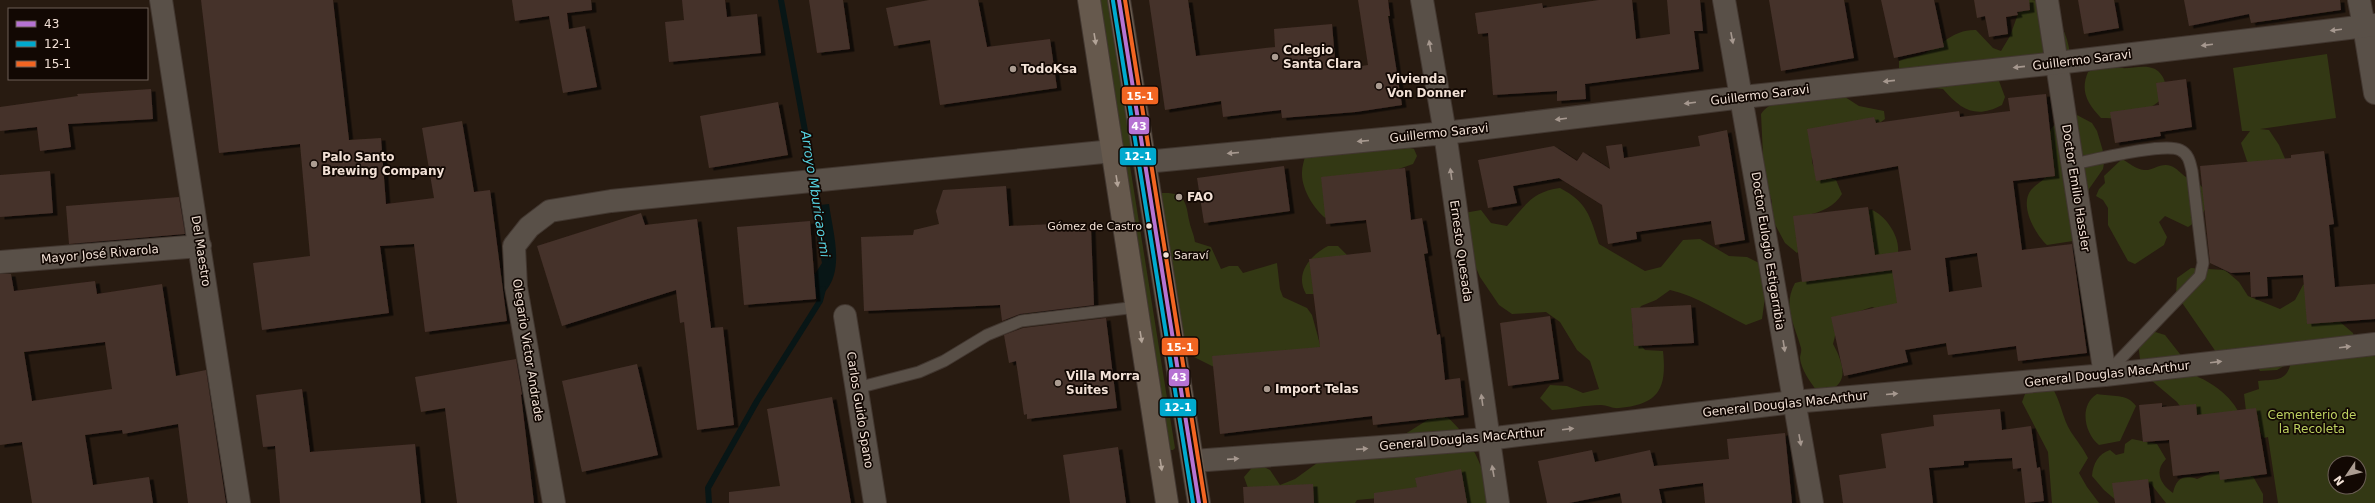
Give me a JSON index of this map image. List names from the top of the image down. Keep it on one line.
{"streets":{"street":["Guillermo Saravi","Doctor Emilio Hassler","Del Maestro","Ernesto Quesada","Doctor Eulogio Estigarribia","Mayor José Rivarola","Olegario Victor Andrade","General Douglas MacArthur","Carlos Guido Spano"]},"crossings":[["Guillermo Saravi","Doctor Emilio Hassler"],["Guillermo Saravi","Ernesto Quesada"],["Guillermo Saravi","Doctor Eulogio Estigarribia"],["Doctor Emilio Hassler","General Douglas MacArthur"],["Del Maestro","Mayor José Rivarola"],["Ernesto Quesada","General Douglas MacArthur"],["Doctor Eulogio Estigarribia","General Douglas MacArthur"]],"one_way":["Guillermo Saravi","Ernesto Quesada","Doctor Eulogio Estigarribia","General Douglas MacArthur"],"water":["Arroyo Mburicao-mi"],"parks":["Cementerio de la Recoleta"],"places":["Colegio Santa Clara","TodoKsa","Vivienda Von Donner","Palo Santo Brewing Company","FAO","Gómez de Castro","Saraví","Villa Morra Suites","Import Telas"],"lines":["transit line 43","transit line 15-1","transit line 12-1"],"legend":["43","12-1","15-1"],"north":"bottom left"}
